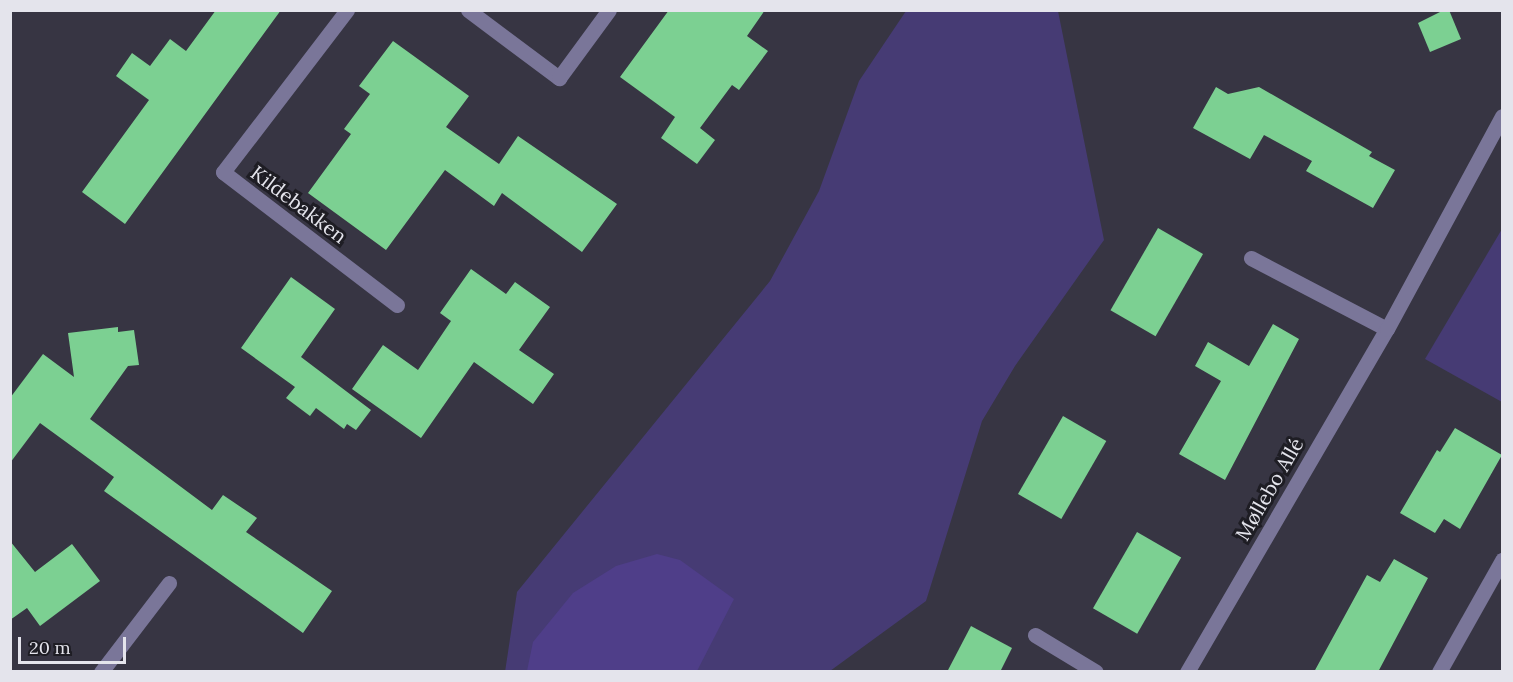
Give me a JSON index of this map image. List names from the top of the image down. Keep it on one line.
{"streets":{"street":["Kildebakken","Møllebo Allé"]},"scale_bar":"20 m"}
